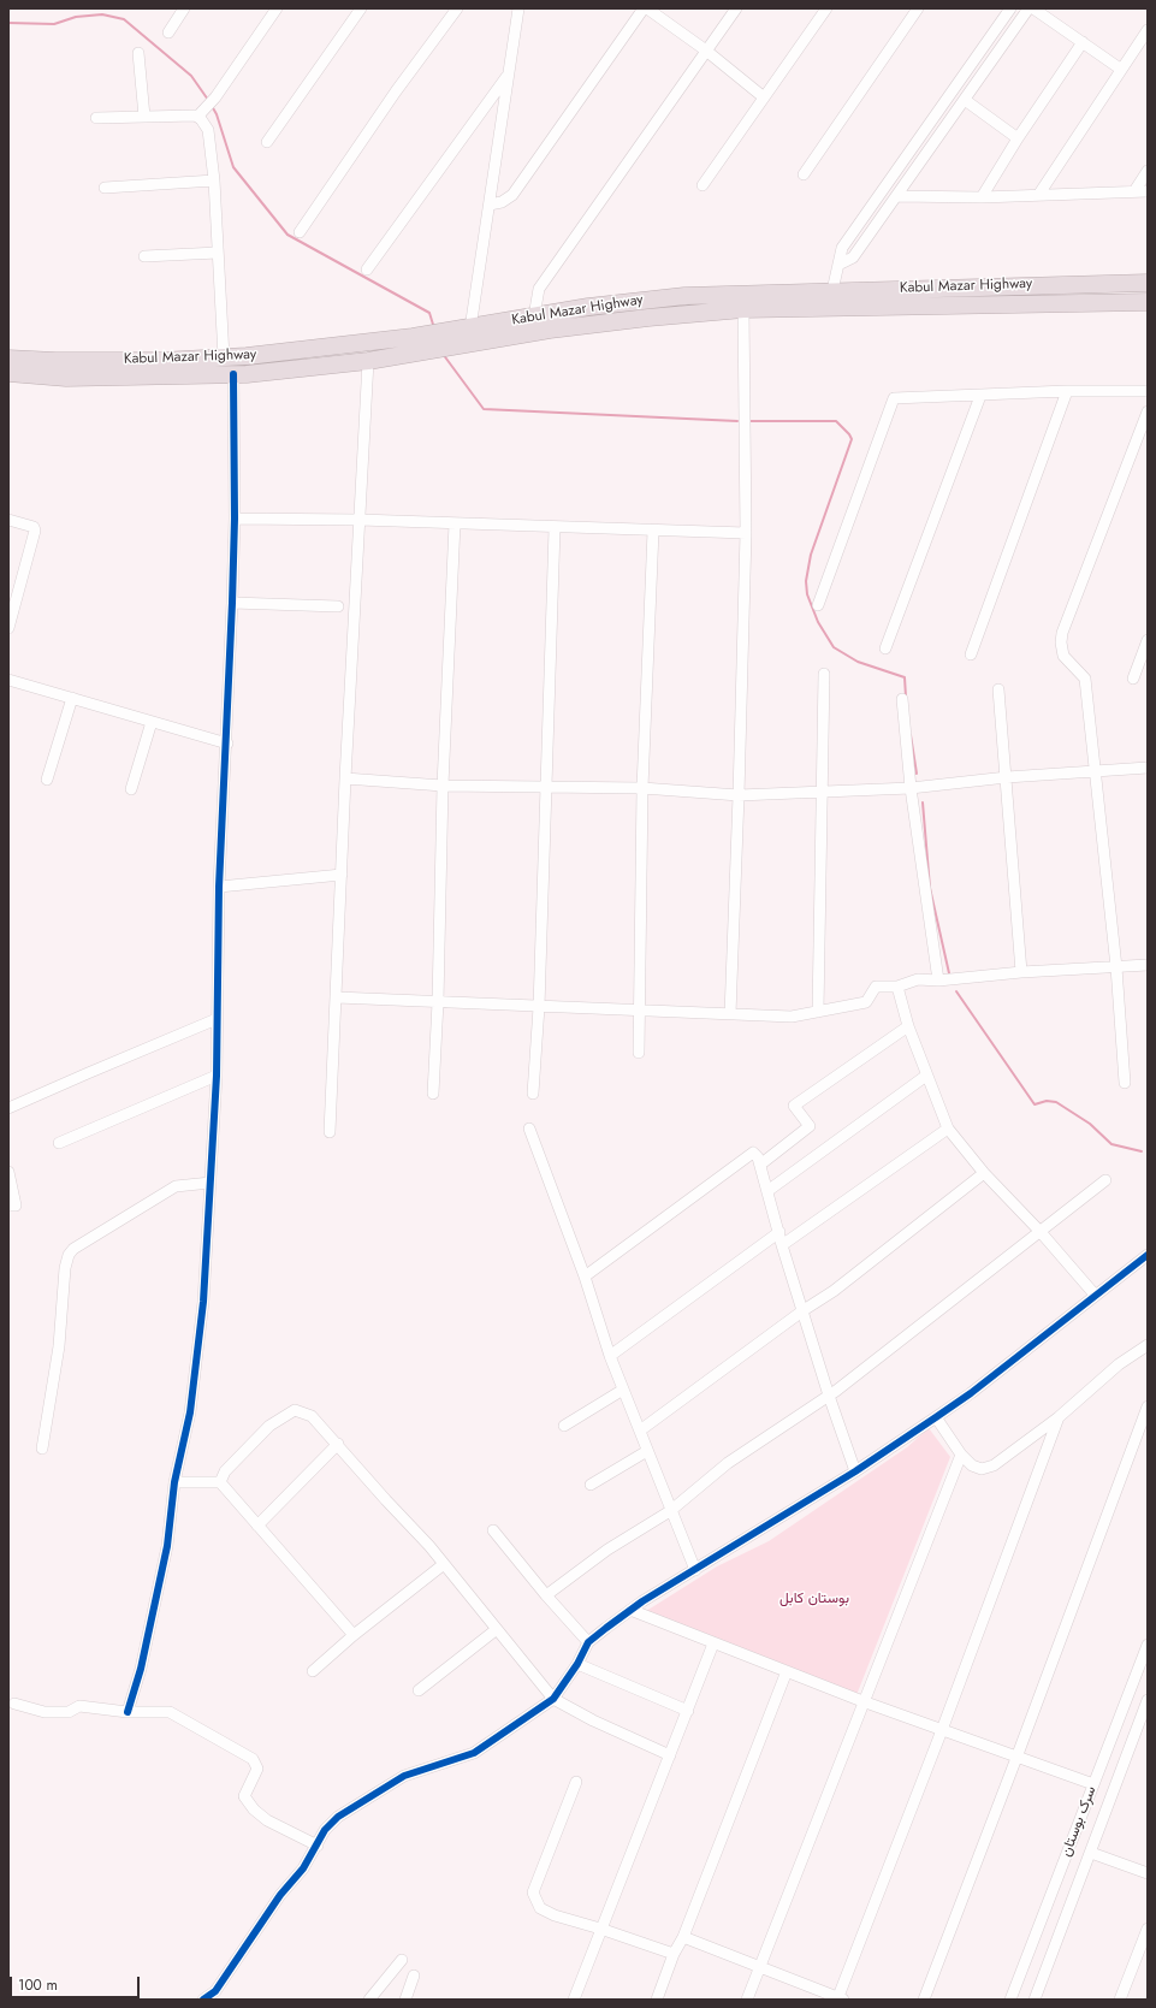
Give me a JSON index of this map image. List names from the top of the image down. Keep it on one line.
{"streets":{"highway":["Kabul Mazar Highway"],"street":["سرک بوستان"]},"parks":["بوستان کابل"],"scale_bar":"100 m"}
